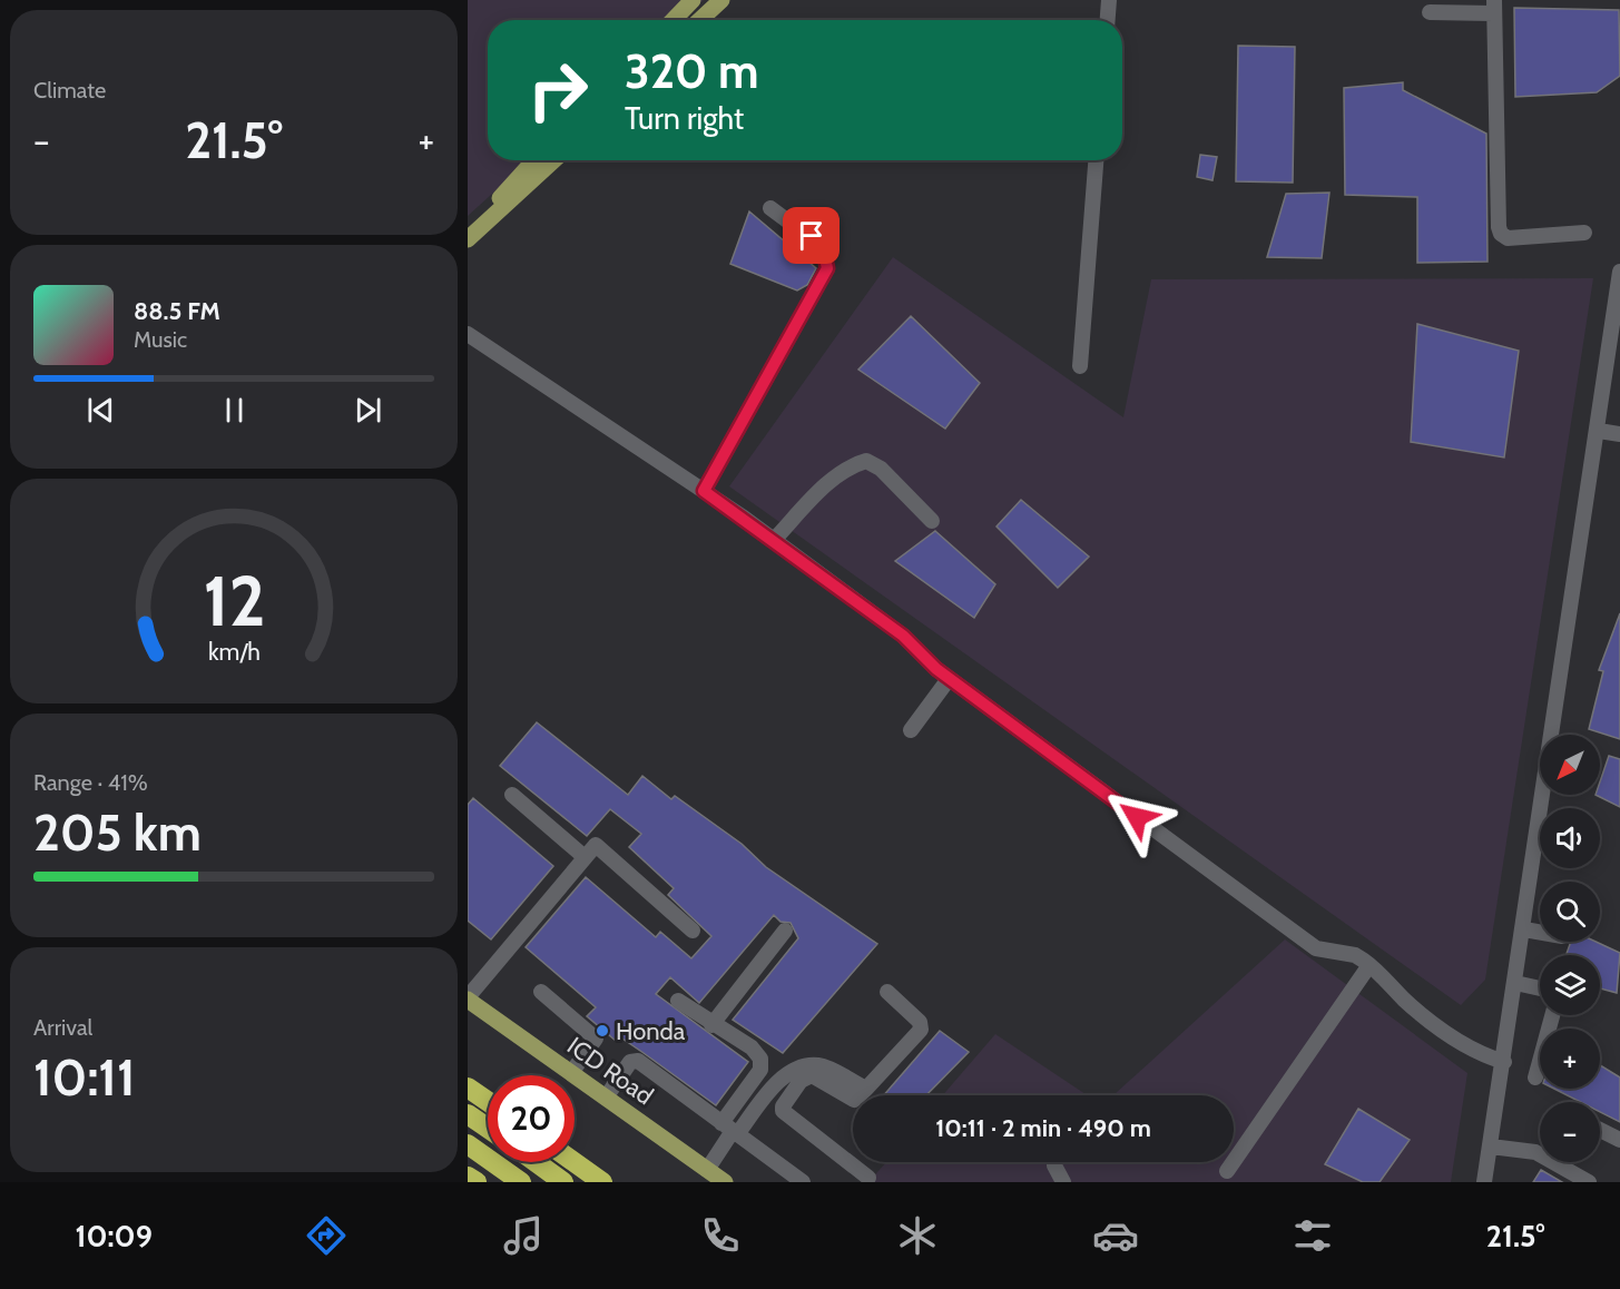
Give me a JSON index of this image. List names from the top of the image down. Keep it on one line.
{"streets":{"main road":["ICD Road"]},"places":["Honda"],"north":"bottom left","page":{"tile":["Climate",["Range · 41%","205 km"],["Arrival","10:11"]],"turn":["320 m","Turn right"],"heat":["−","21.5°","+"],"song":["88.5 FM","Music"],"map_buttons":["+","−"],"limit":"20","trip":"10:11 · 2 min · 490 m","tabs":["10:09","21.5°"],"gauge":["12","km/h"]}}
